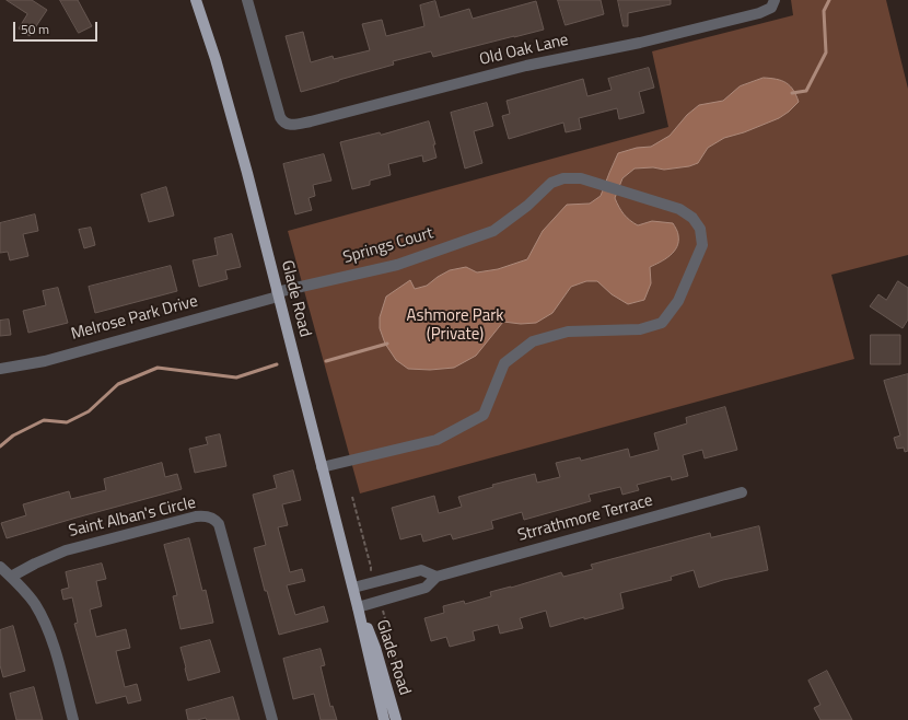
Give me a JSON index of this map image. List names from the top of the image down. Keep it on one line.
{"streets":{"main road":["Glade Road"],"street":["Old Oak Lane","Springs Court","Melrose Park Drive","Saint Alban's Circle","Strrathmore Terrace"]},"crossings":[["Springs Court","Glade Road"],["Springs Court","Melrose Park Drive"],["Glade Road","Melrose Park Drive"],["Glade Road","Strrathmore Terrace"]],"parks":["Ashmore Park (Private)"],"scale_bar":"50 m"}
